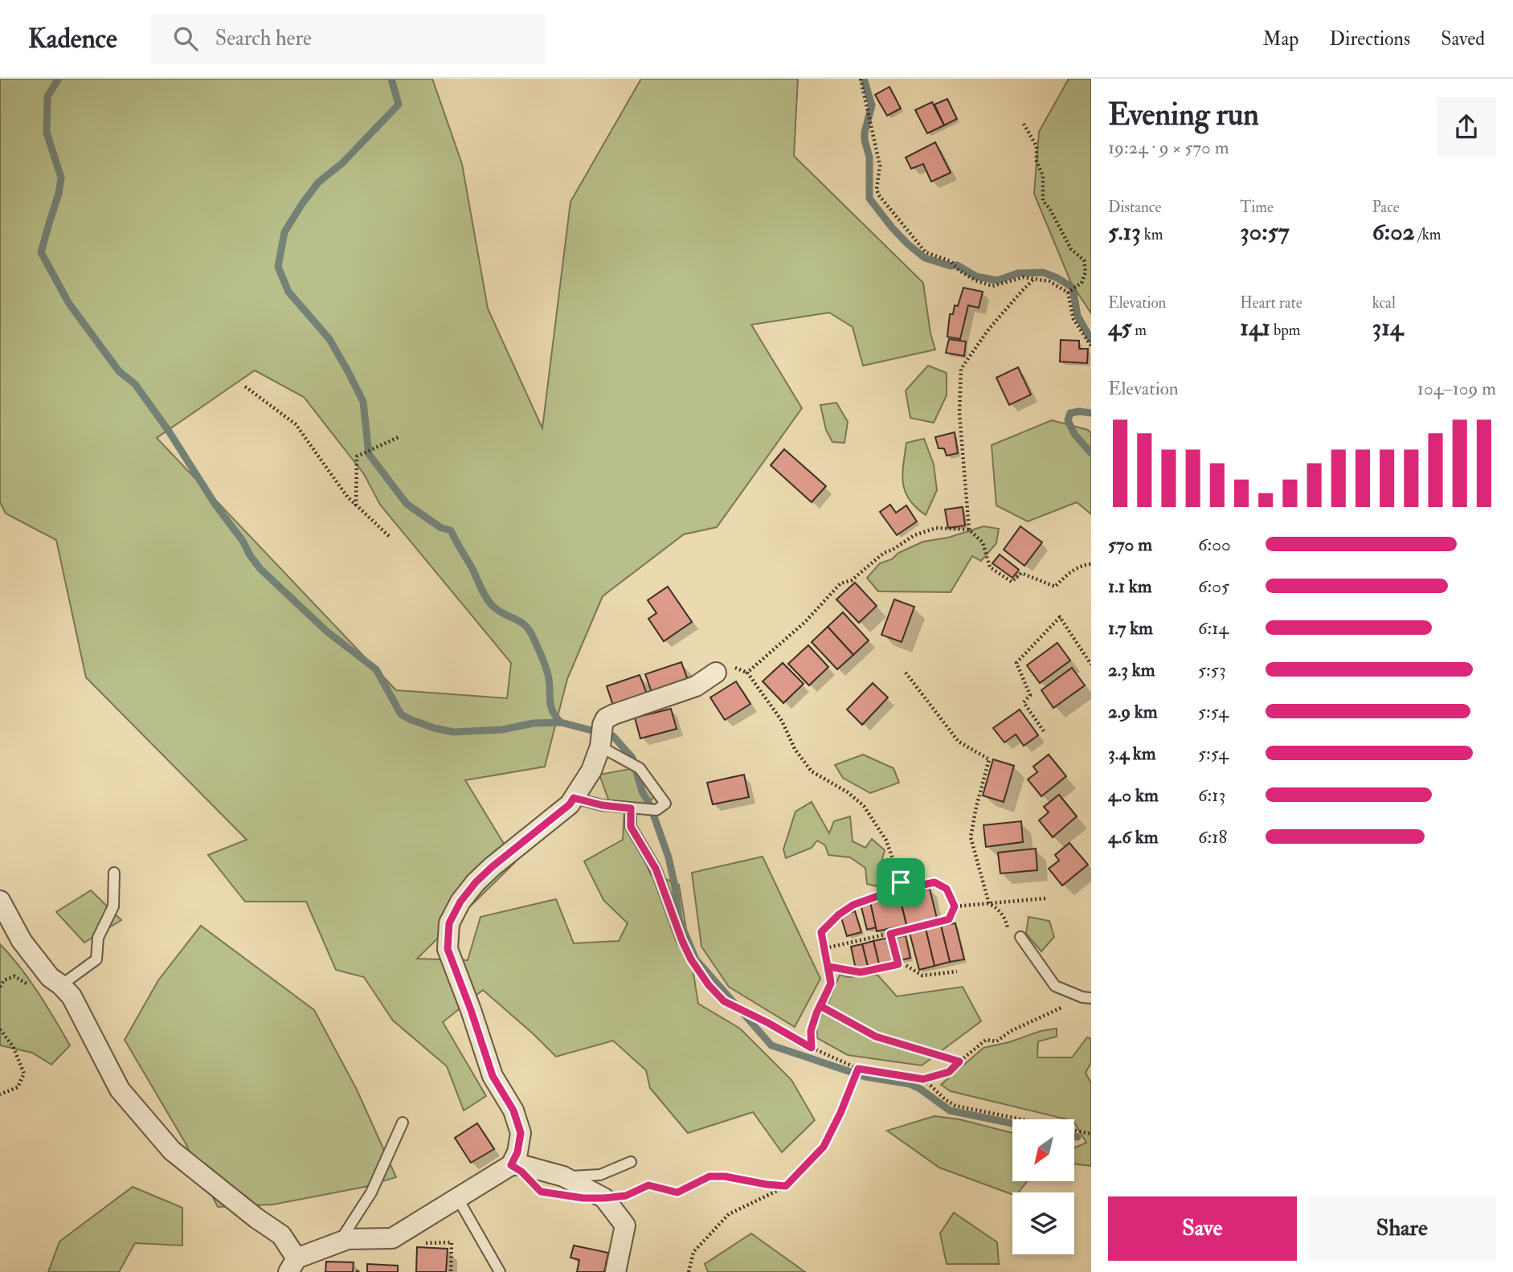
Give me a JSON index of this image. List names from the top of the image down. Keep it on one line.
{"north":"bottom left","page":{"header":"Kadence","search":"Search here","nav":["Map","Directions","Saved"],"heading":["Evening run","19:24 · 9 × 570 m"],"stats":[["Distance","5.13 km"],["Time","30:57"],["Pace","6:02 /km"],["Elevation","45 m"],["Heart rate","141 bpm"],["kcal","314"]],"chart":["Elevation","104–109 m"],"list":[{"name":"570 m","note":"6:00"},{"name":"1.1 km","note":"6:05"},{"name":"1.7 km","note":"6:14"},{"name":"2.3 km","note":"5:53"},{"name":"2.9 km","note":"5:54"},{"name":"3.4 km","note":"5:54"},{"name":"4.0 km","note":"6:13"},{"name":"4.6 km","note":"6:18"}],"buttons":["Save","Share"]}}
